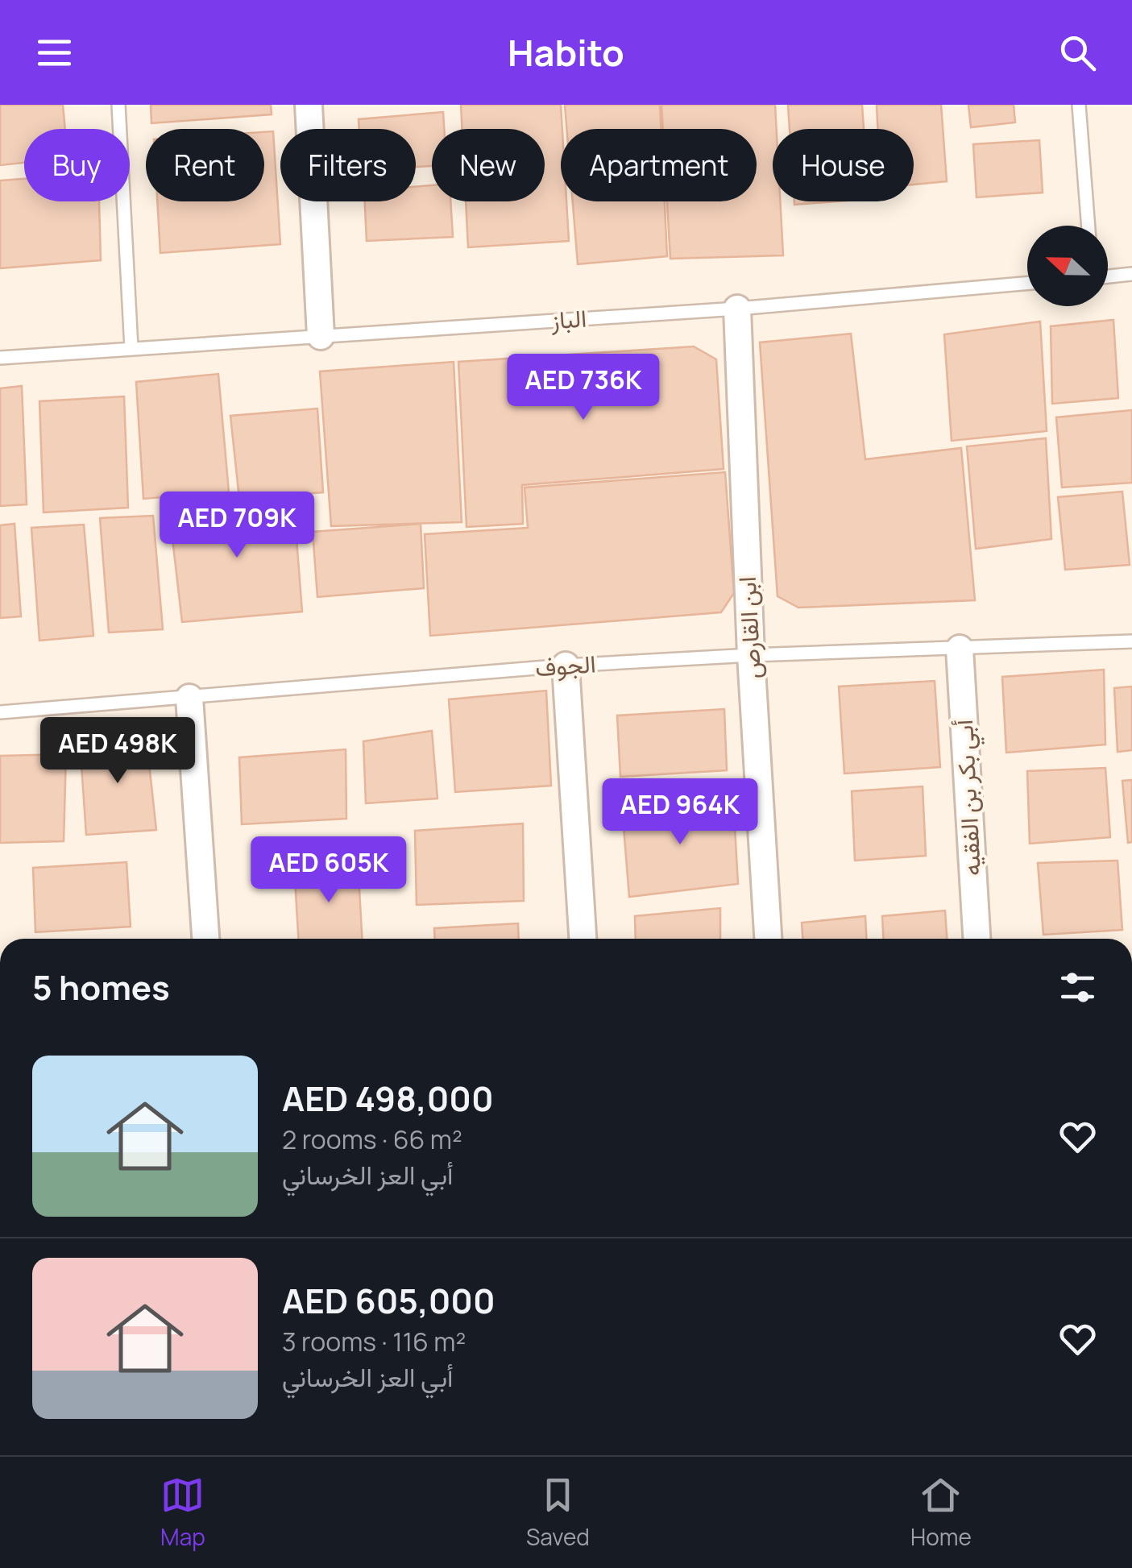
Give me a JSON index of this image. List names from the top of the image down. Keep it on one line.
{"streets":{"street":["ابن القارص","أبي بكر بن الفقيه"],"lane":["الباز","الجوف"]},"crossings":[["الباز","ابن القارص"],["ابن القارص","الجوف"],["الجوف","أبي بكر بن الفقيه"]],"north":"left","page":{"header":"Habito","chip":["Buy","Rent","Filters","New","Apartment","House"],"price":["AED 736K","AED 709K","AED 498K","AED 964K","AED 605K"],"heading":"5 homes","list":[{"name":"AED 498,000","note":"2 rooms · 66 m² · أبي العز الخرساني"},{"name":"AED 605,000","note":"3 rooms · 116 m² · أبي العز الخرساني"}],"tabs":["Map","Saved","Home"]}}
